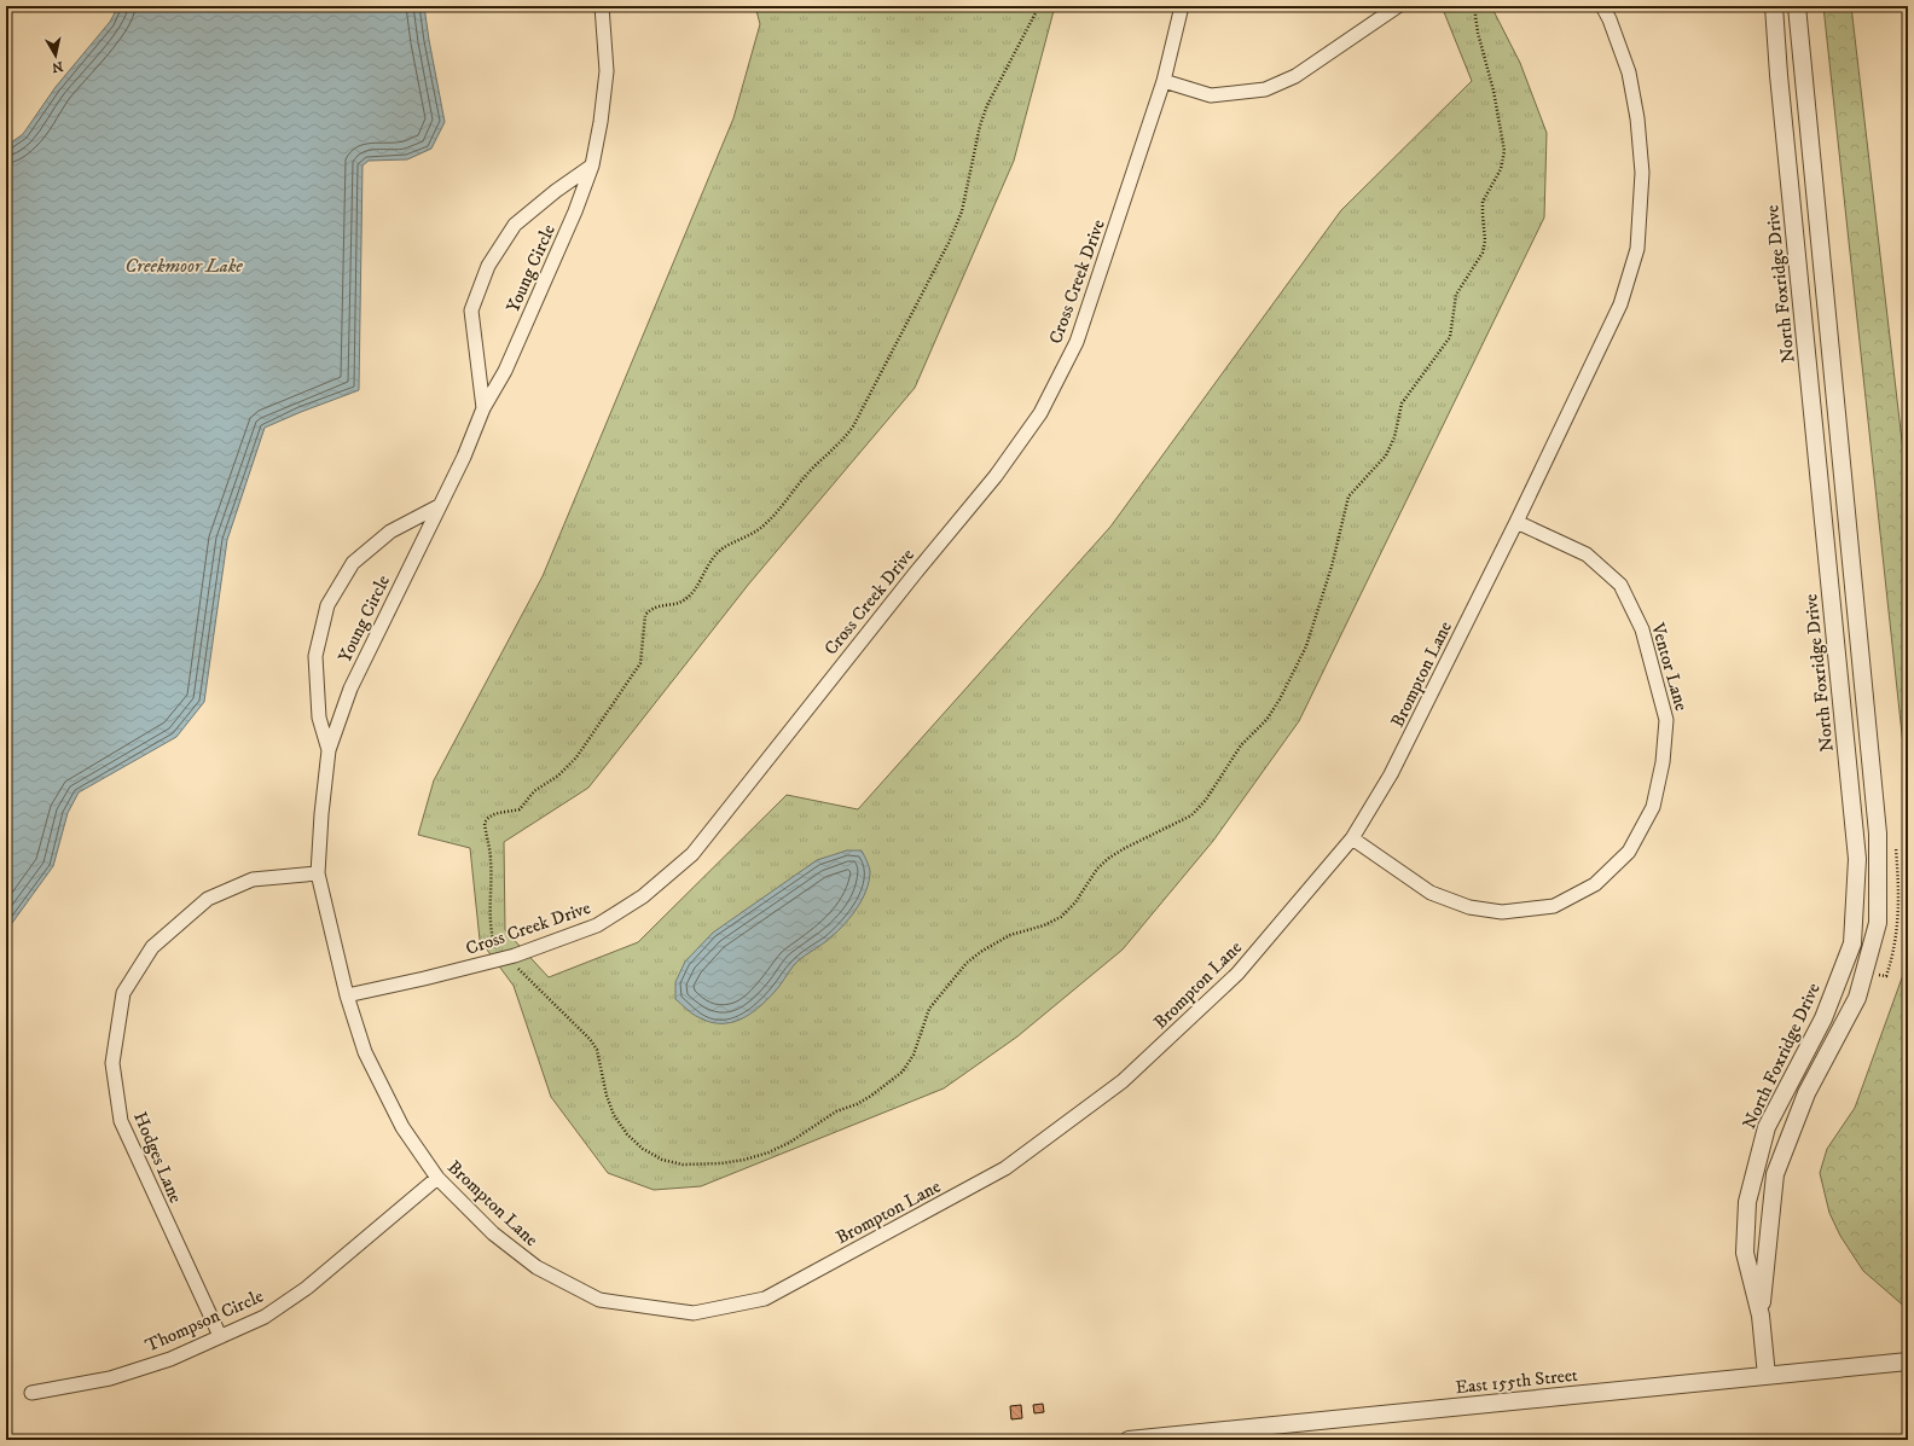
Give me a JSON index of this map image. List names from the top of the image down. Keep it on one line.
{"streets":{"street":["Young Circle","Cross Creek Drive","North Foxridge Drive","Ventor Lane","Brompton Lane","Hodges Lane","Thompson Circle","East 155th Street"]},"crossings":[["Young Circle","Cross Creek Drive"],["Young Circle","Brompton Lane"],["Young Circle","Hodges Lane"],["Cross Creek Drive","Brompton Lane"],["North Foxridge Drive","East 155th Street"],["Ventor Lane","Brompton Lane"],["Brompton Lane","Thompson Circle"],["Hodges Lane","Thompson Circle"]],"water":["Creekmoor Lake"],"north":"bottom"}
